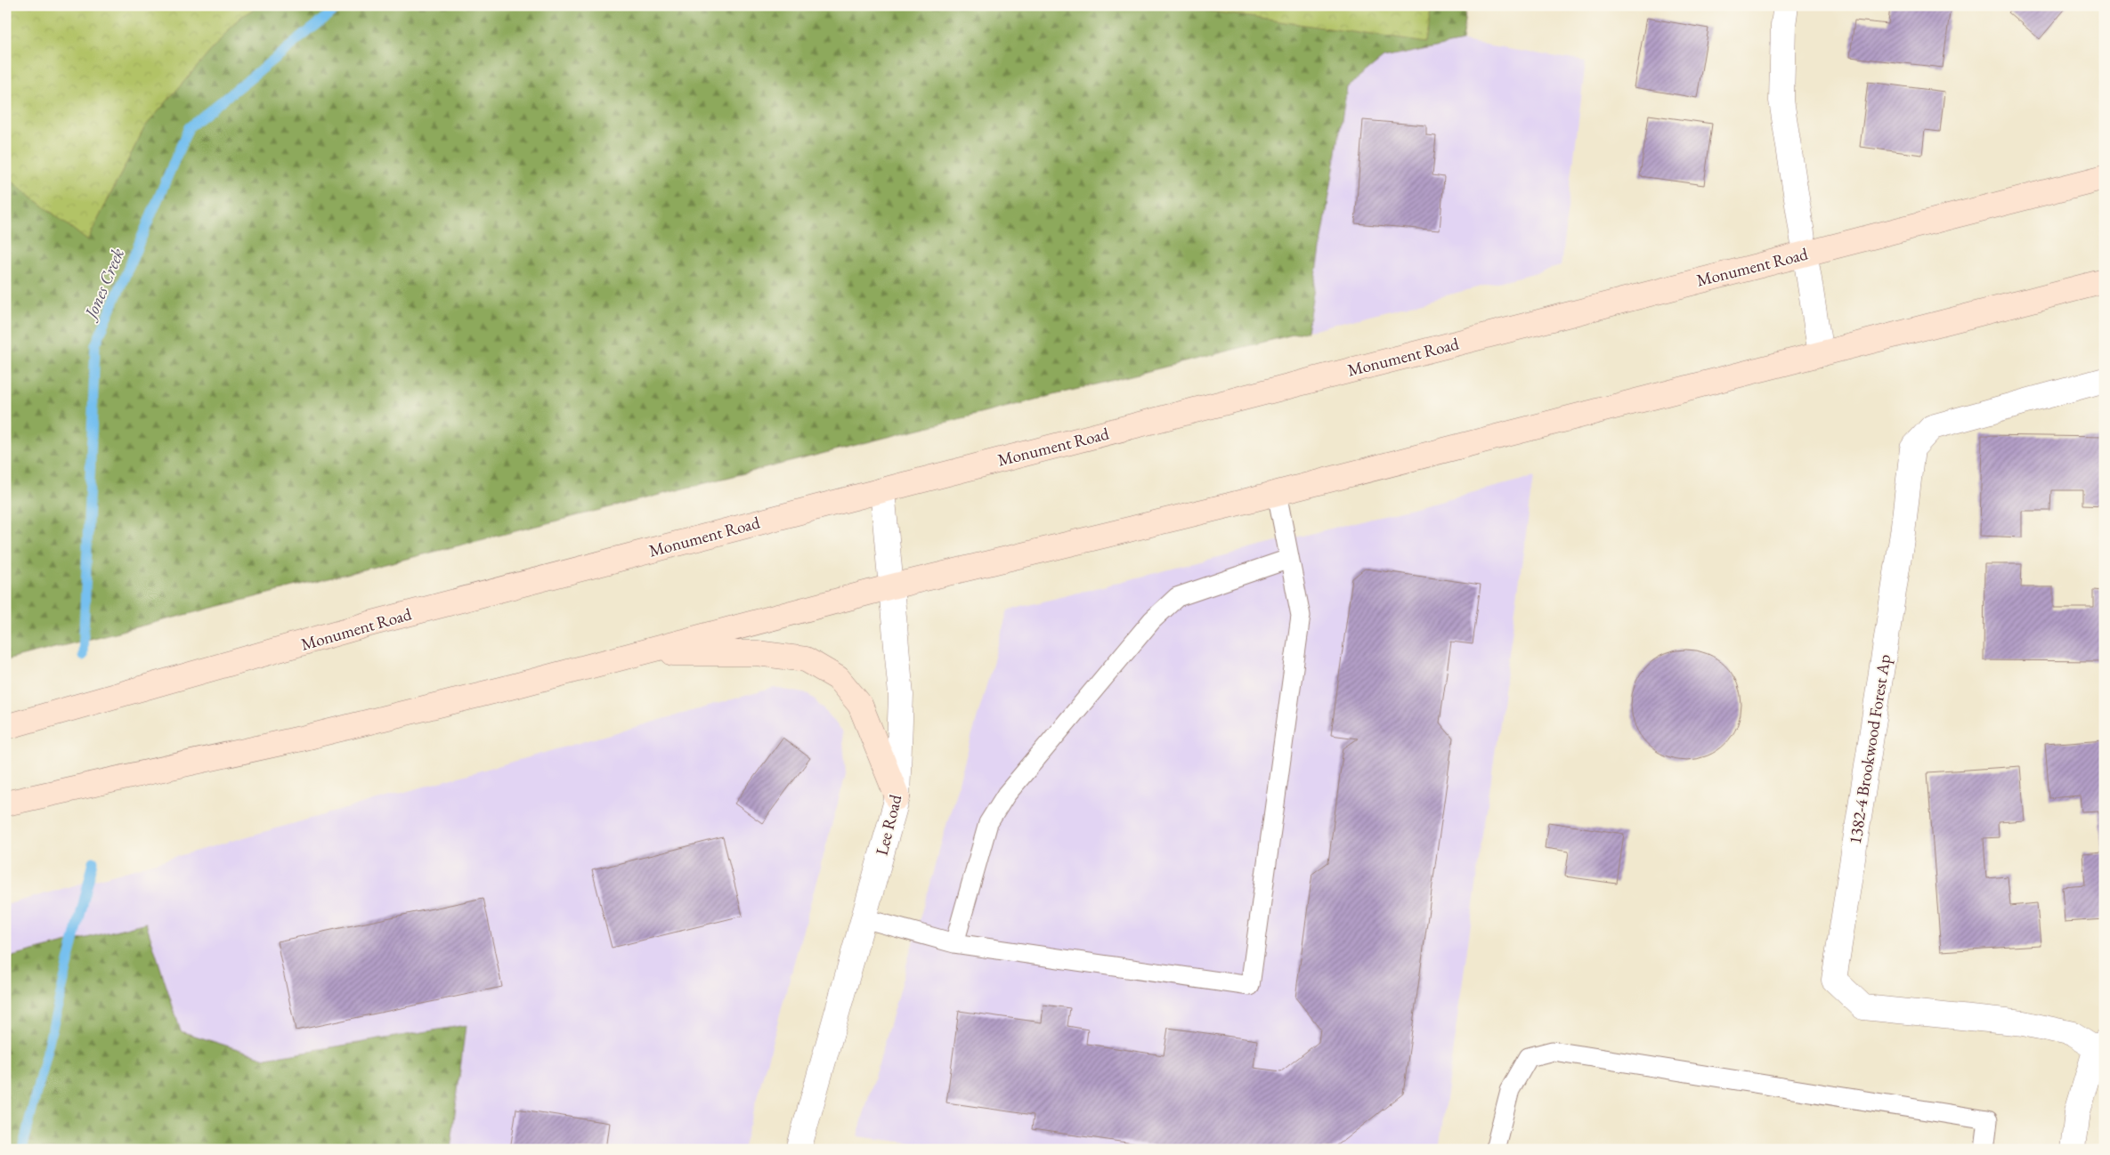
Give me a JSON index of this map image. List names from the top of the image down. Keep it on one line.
{"streets":{"main road":["Monument Road"],"street":["1382-4 Brookwood Forest Ap","Lee Road"]},"crossings":[["Monument Road","Lee Road"]],"water":["Jones Creek"]}
